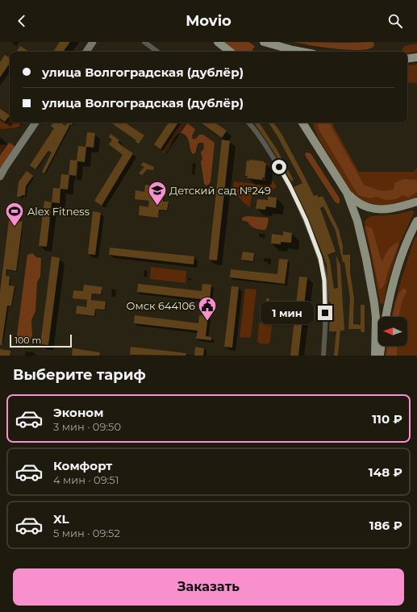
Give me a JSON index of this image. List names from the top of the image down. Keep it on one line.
{"places":{"school or university":["Детский сад №249"],"sports":["Alex Fitness"],"public building":["Омск 644106"]},"scale_bar":"100 m","north":"left","page":{"header":"Movio","banner":["улица Волгоградская (дублёр)","улица Волгоградская (дублёр)"],"bubble":"1 мин","scale":"100 m","heading":"Выберите тариф","list":[{"name":"Эконом","note":"3 мин · 09:50","value":"110 ₽"},{"name":"Комфорт","note":"4 мин · 09:51","value":"148 ₽"},{"name":"XL","note":"5 мин · 09:52","value":"186 ₽"}],"buttons":"Заказать"}}
